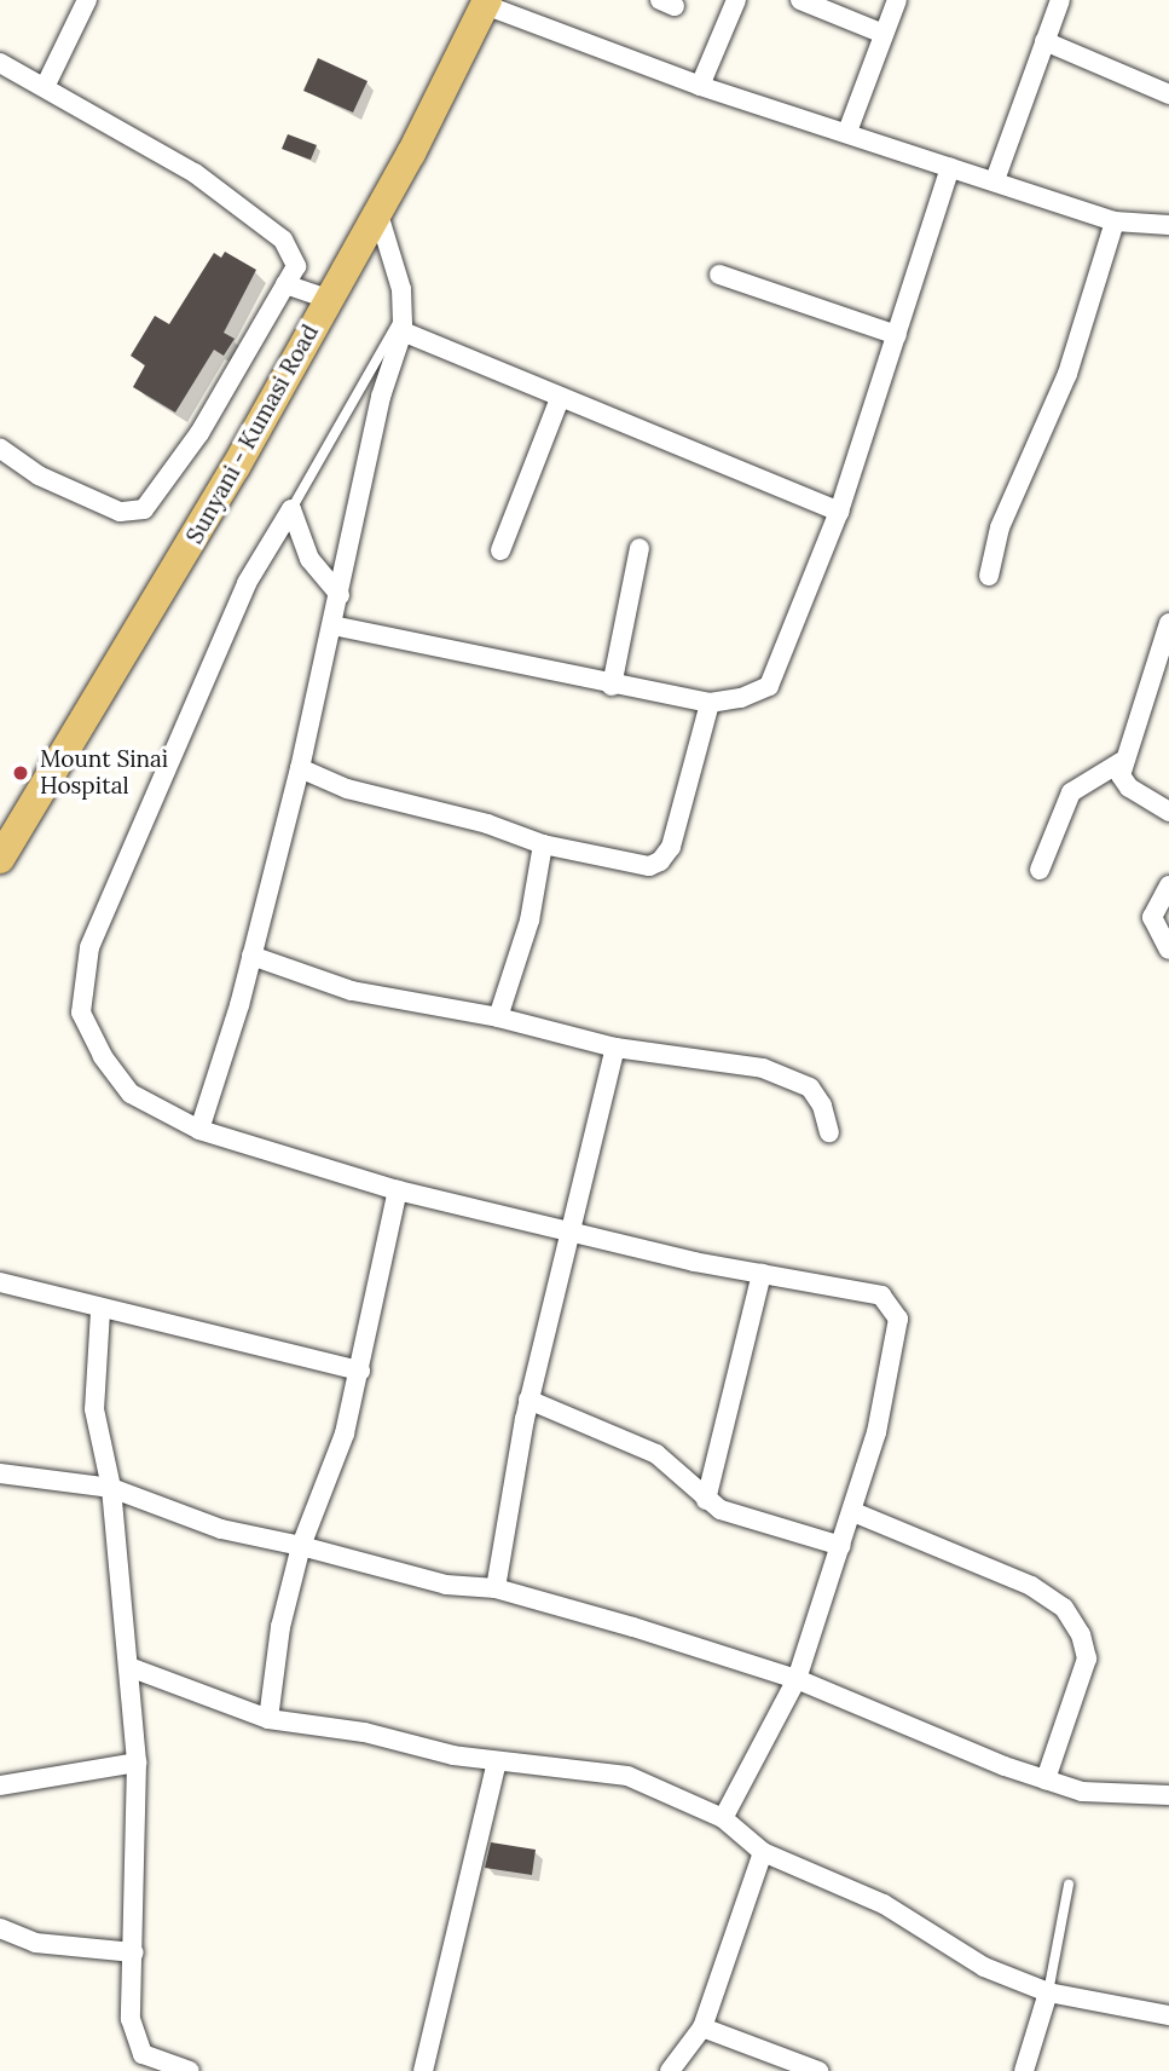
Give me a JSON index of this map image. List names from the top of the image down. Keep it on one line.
{"streets":{"main road":["Sunyani - Kumasi Road"]},"places":["Mount Sinai Hospital"]}
